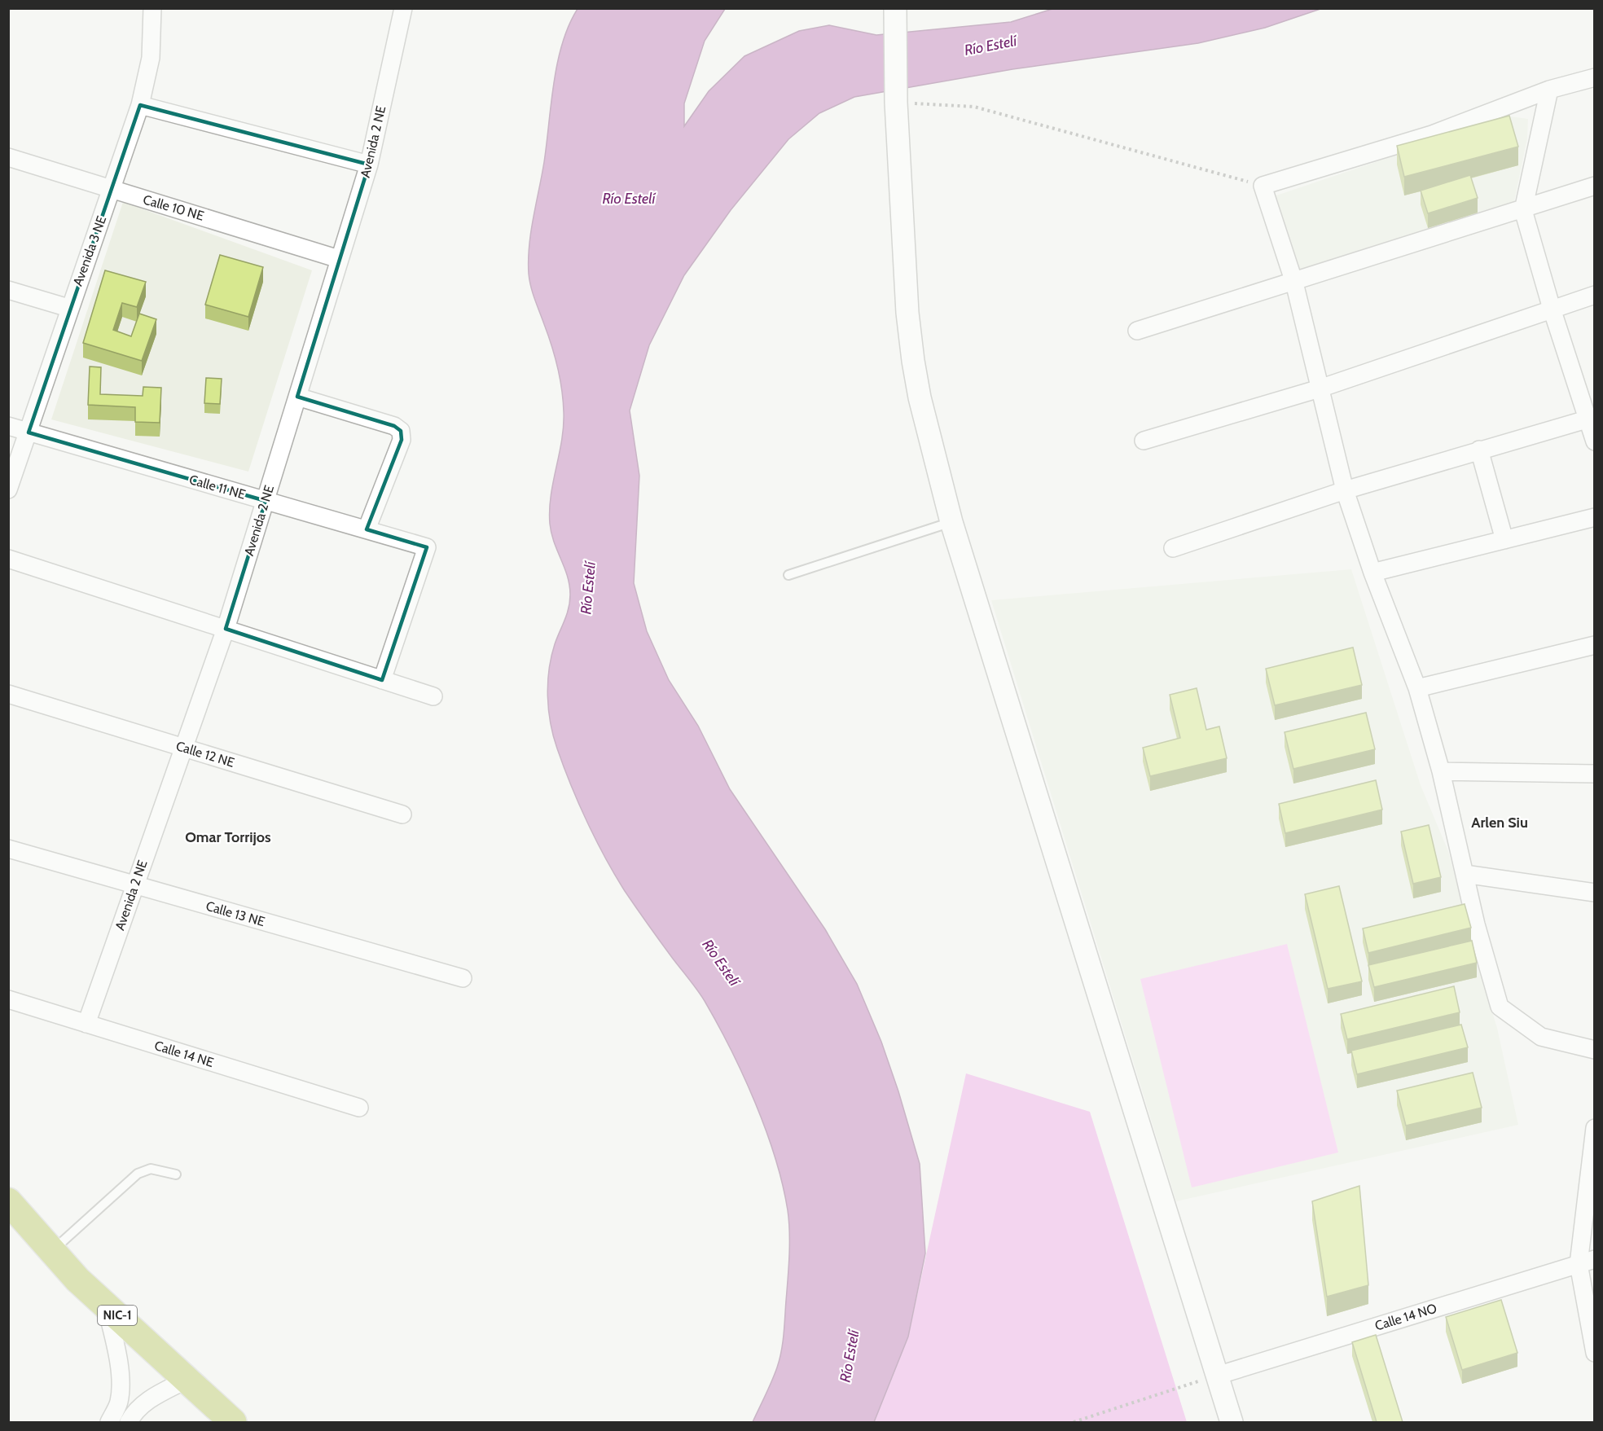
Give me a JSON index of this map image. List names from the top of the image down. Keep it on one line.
{"streets":{"highway":["NIC-1"],"street":["Avenida 2 NE","Calle 10 NE","Avenida 3 NE","Calle 11 NE","Calle 12 NE","Calle 13 NE","Calle 14 NE","Calle 14 NO"]},"crossings":[["Avenida 2 NE","Calle 10 NE"],["Avenida 2 NE","Calle 11 NE"],["Avenida 2 NE","Calle 12 NE"],["Avenida 2 NE","Calle 13 NE"],["Avenida 2 NE","Calle 14 NE"],["Calle 10 NE","Avenida 3 NE"],["Avenida 3 NE","Calle 11 NE"]],"districts":["Arlen Siu","Omar Torrijos"],"water":["Río Estelí"]}
